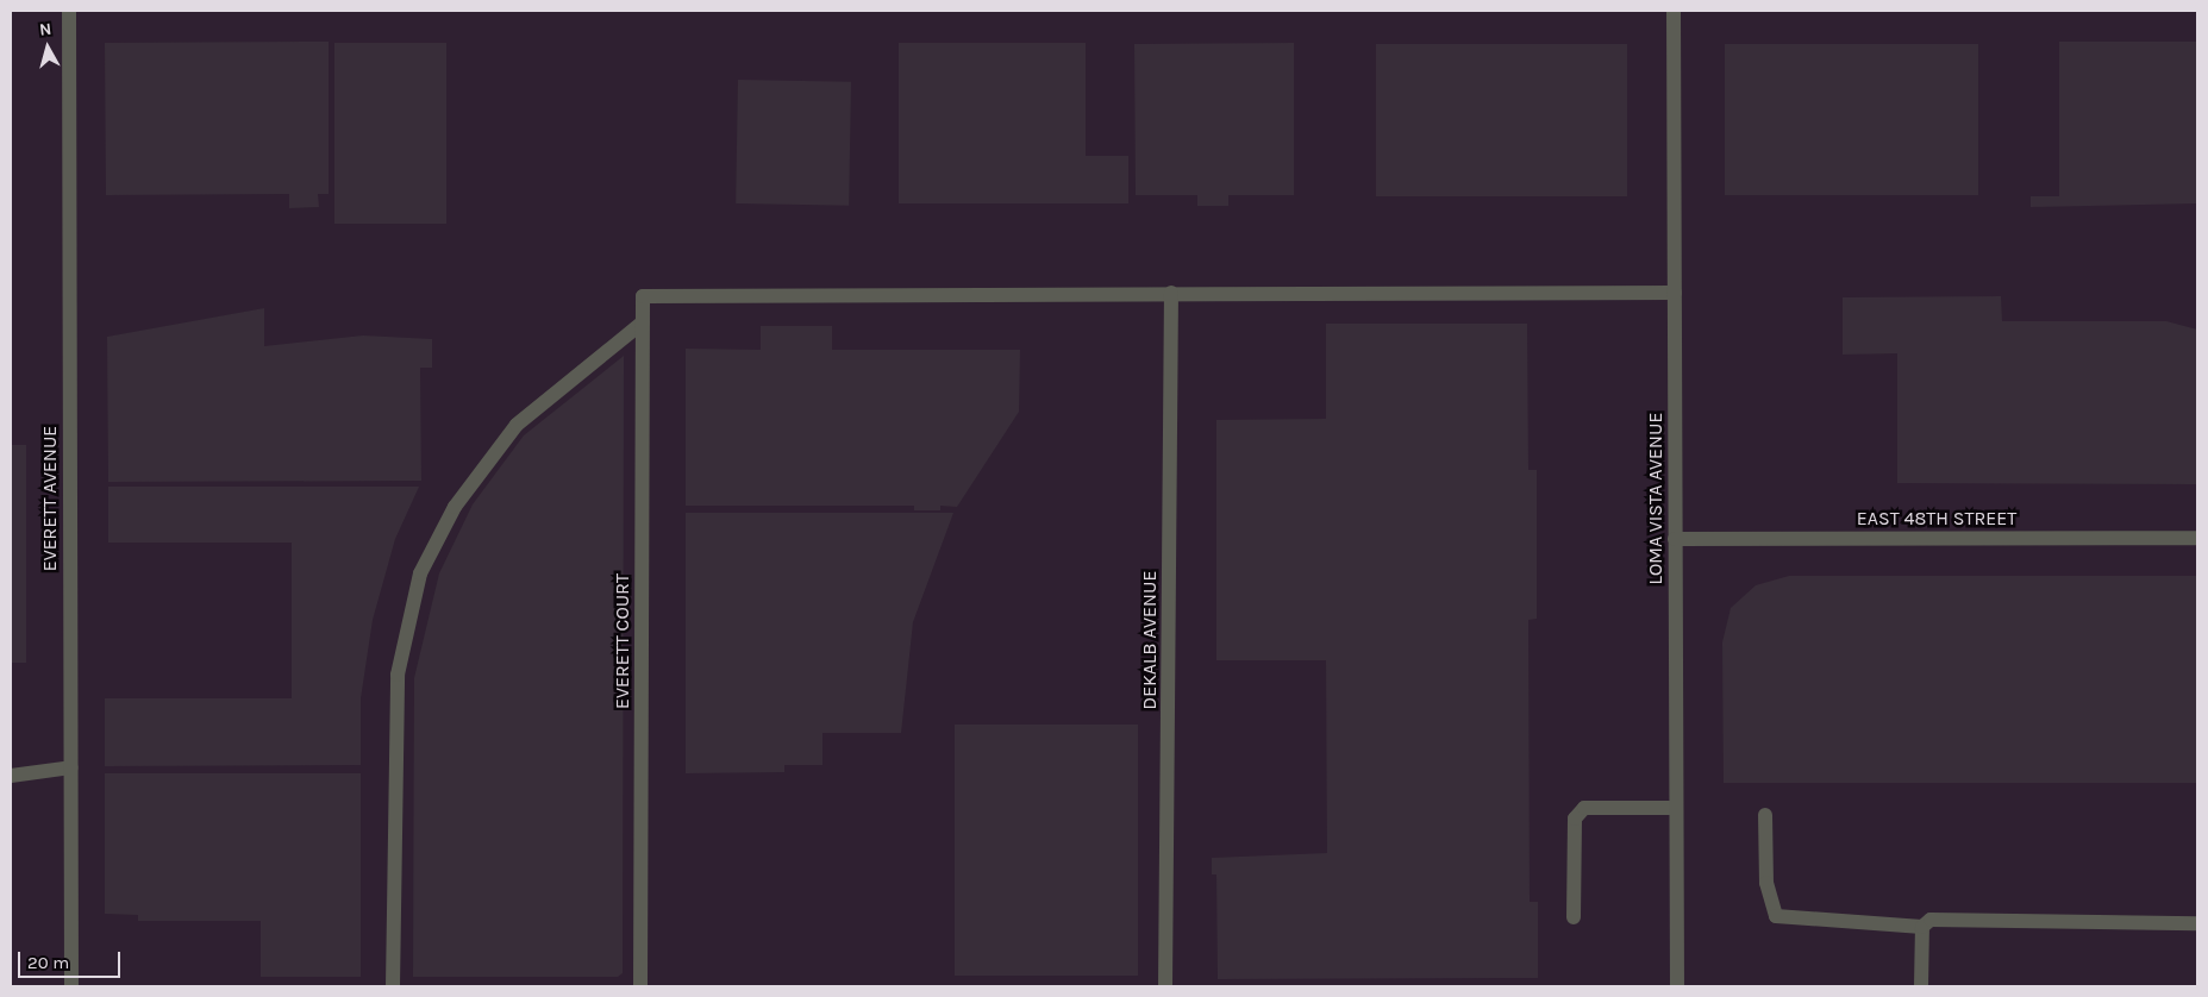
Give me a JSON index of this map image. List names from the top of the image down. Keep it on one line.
{"streets":{"street":["EVERETT AVENUE","LOMA VISTA AVENUE","EAST 48TH STREET","DEKALB AVENUE","EVERETT COURT"]},"crossings":[["LOMA VISTA AVENUE","EAST 48TH STREET"],["DEKALB AVENUE","EVERETT COURT"]],"scale_bar":"20 m","north":"top"}
